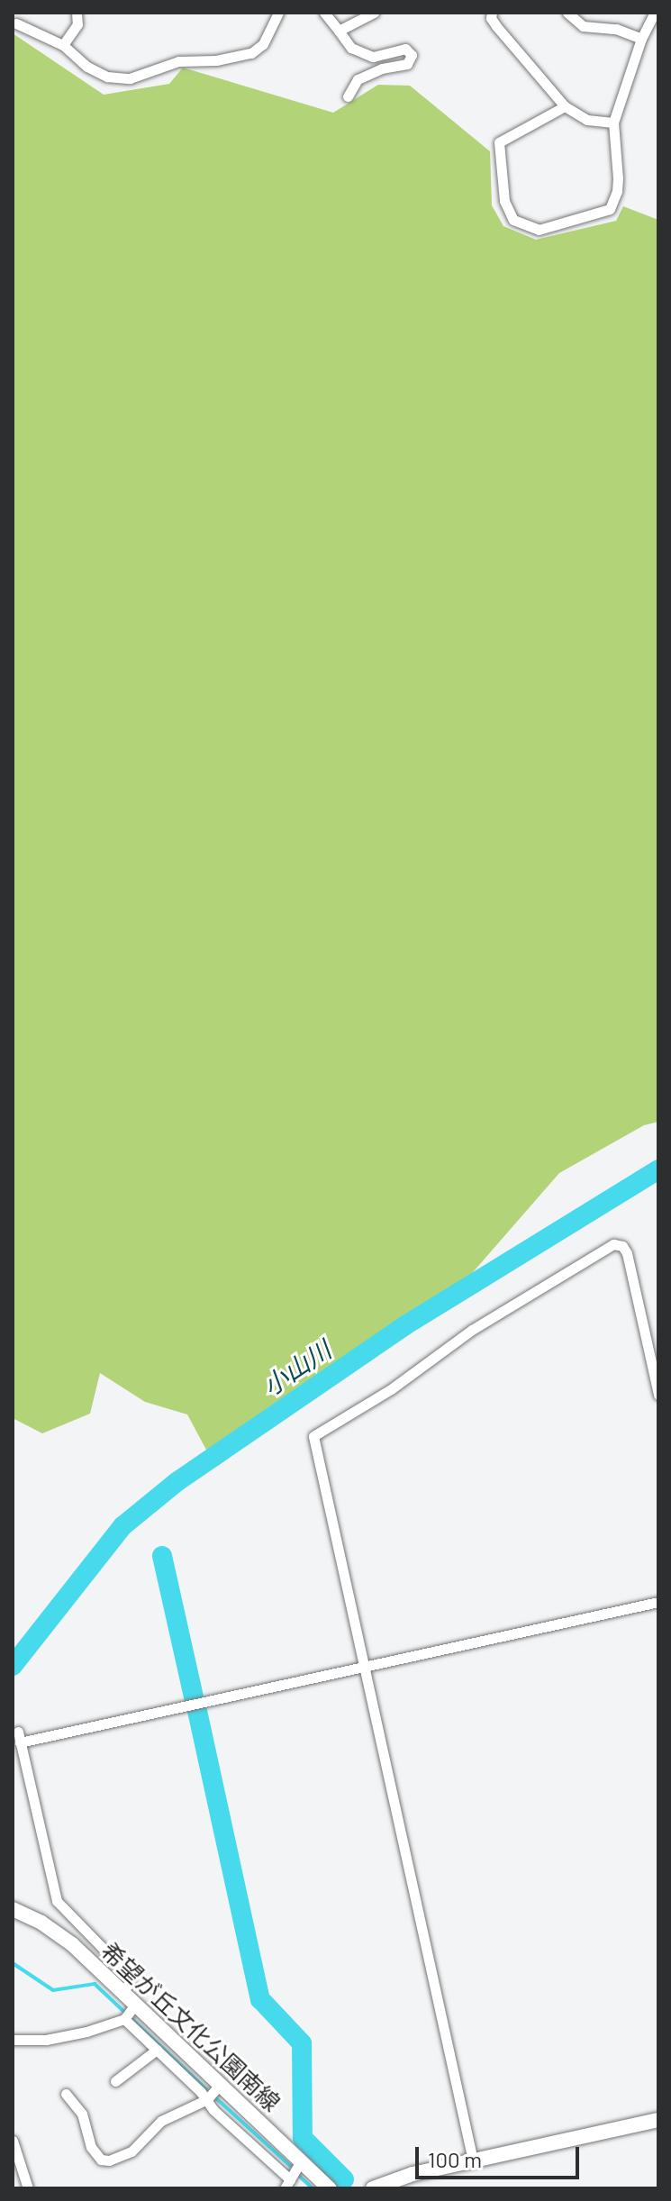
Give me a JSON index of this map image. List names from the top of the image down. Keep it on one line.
{"streets":{"main road":["希望が丘文化公園南線"]},"water":["小山川"],"scale_bar":"100 m"}
